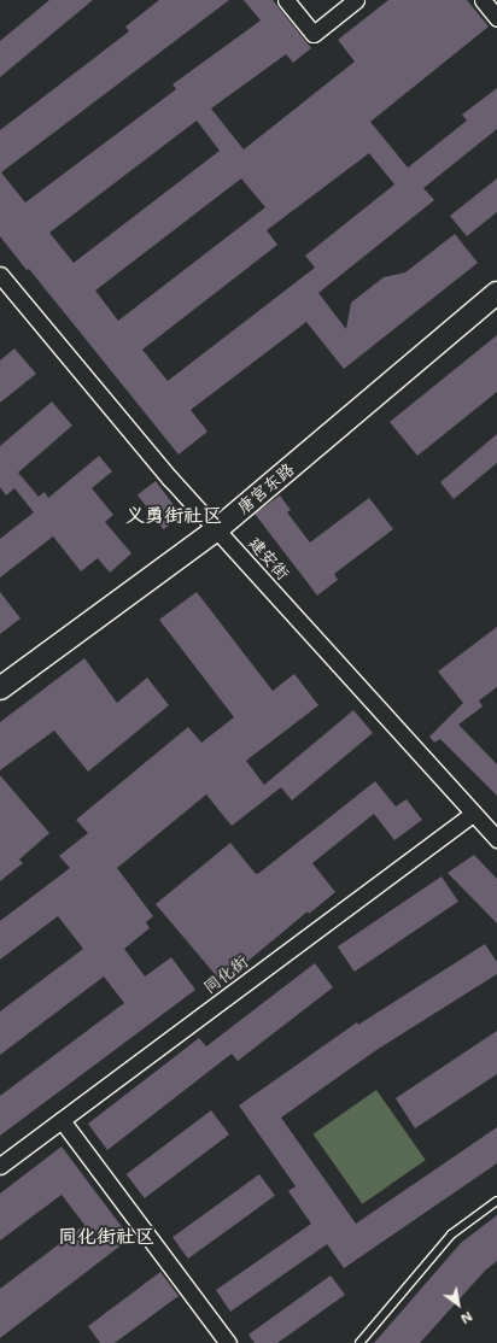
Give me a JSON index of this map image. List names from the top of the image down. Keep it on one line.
{"streets":{"street":["唐宫东路","建安街","同化街"]},"crossings":[["唐宫东路","建安街"],["建安街","同化街"]],"districts":["义勇街社区","同化街社区"],"north":"bottom right"}
